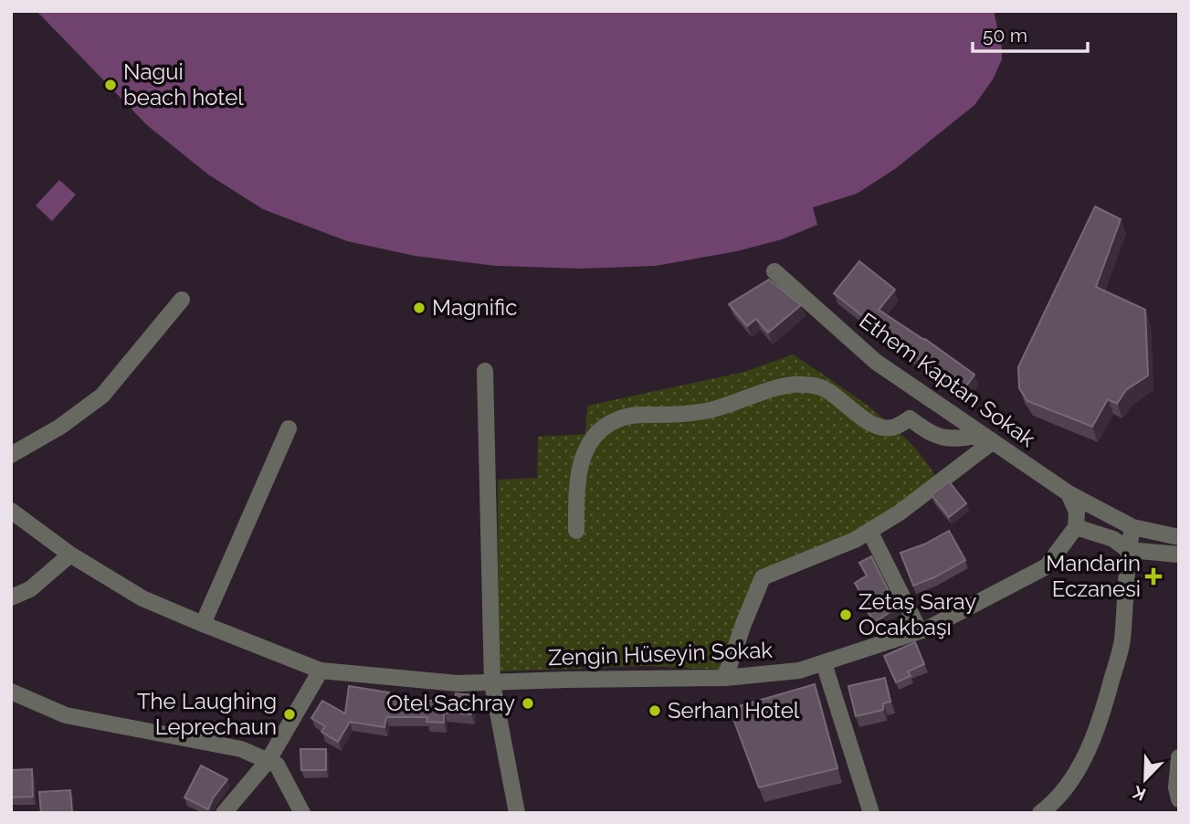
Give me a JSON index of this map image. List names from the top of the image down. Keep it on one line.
{"streets":{"street":["Ethem Kaptan Sokak","Zengin Hüseyin Sokak"]},"places":{"other":["Nagui beach hotel","Magnific","Zetaş Saray Ocakbaşı","Otel Sachray","Serhan Hotel","The Laughing Leprechaun"],"health":["Mandarin Eczanesi"]},"scale_bar":"50 m","north":"bottom left"}
